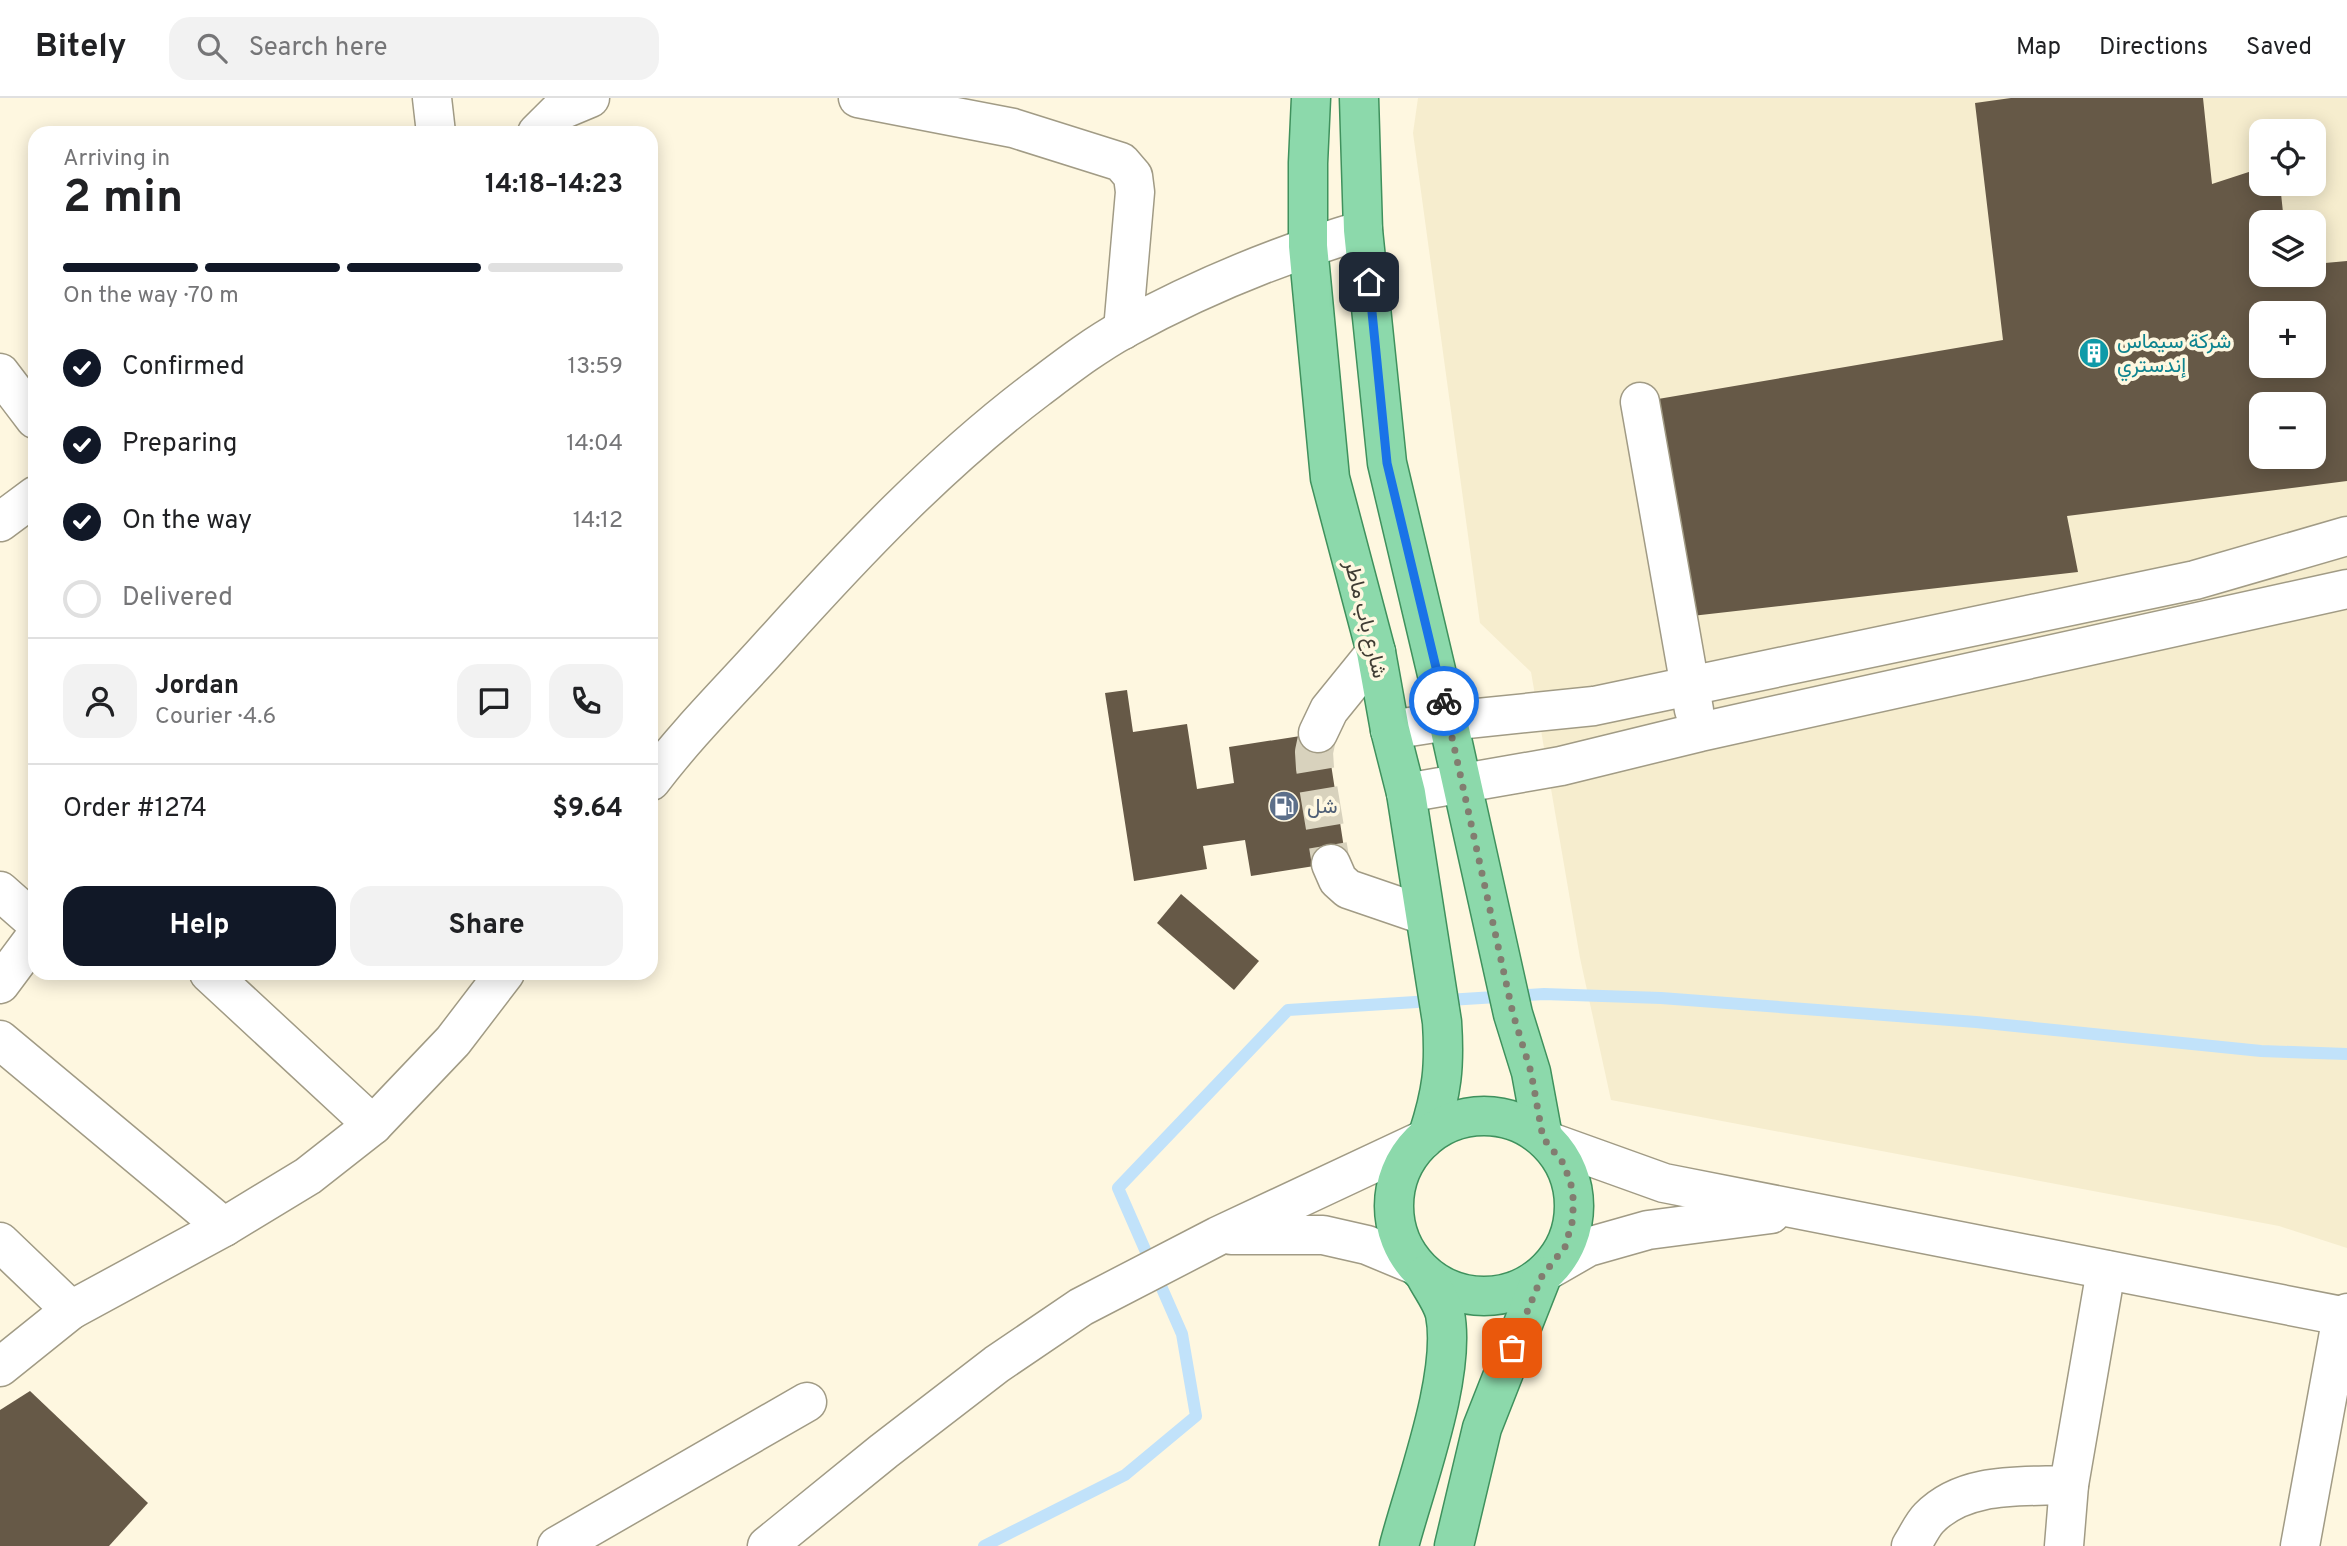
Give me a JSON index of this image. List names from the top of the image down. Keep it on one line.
{"streets":{"main road":["شارع باب ماطر"]},"places":{"building":["شركة سيماس إندستري"],"fuel station":["شل"]},"page":{"header":"Bitely","search":"Search here","nav":["Map","Directions","Saved"],"map_buttons":["+","−"],"heading":["2 min","Arriving in","14:18–14:23"],"panel":["Jordan","Courier · 4.6","Order #1274","$9.64"],"bar":"On the way · 70 m","list":[["Confirmed","13:59"],["Preparing","14:04"],["On the way","14:12"],"Delivered"],"buttons":["Help","Share"]}}
